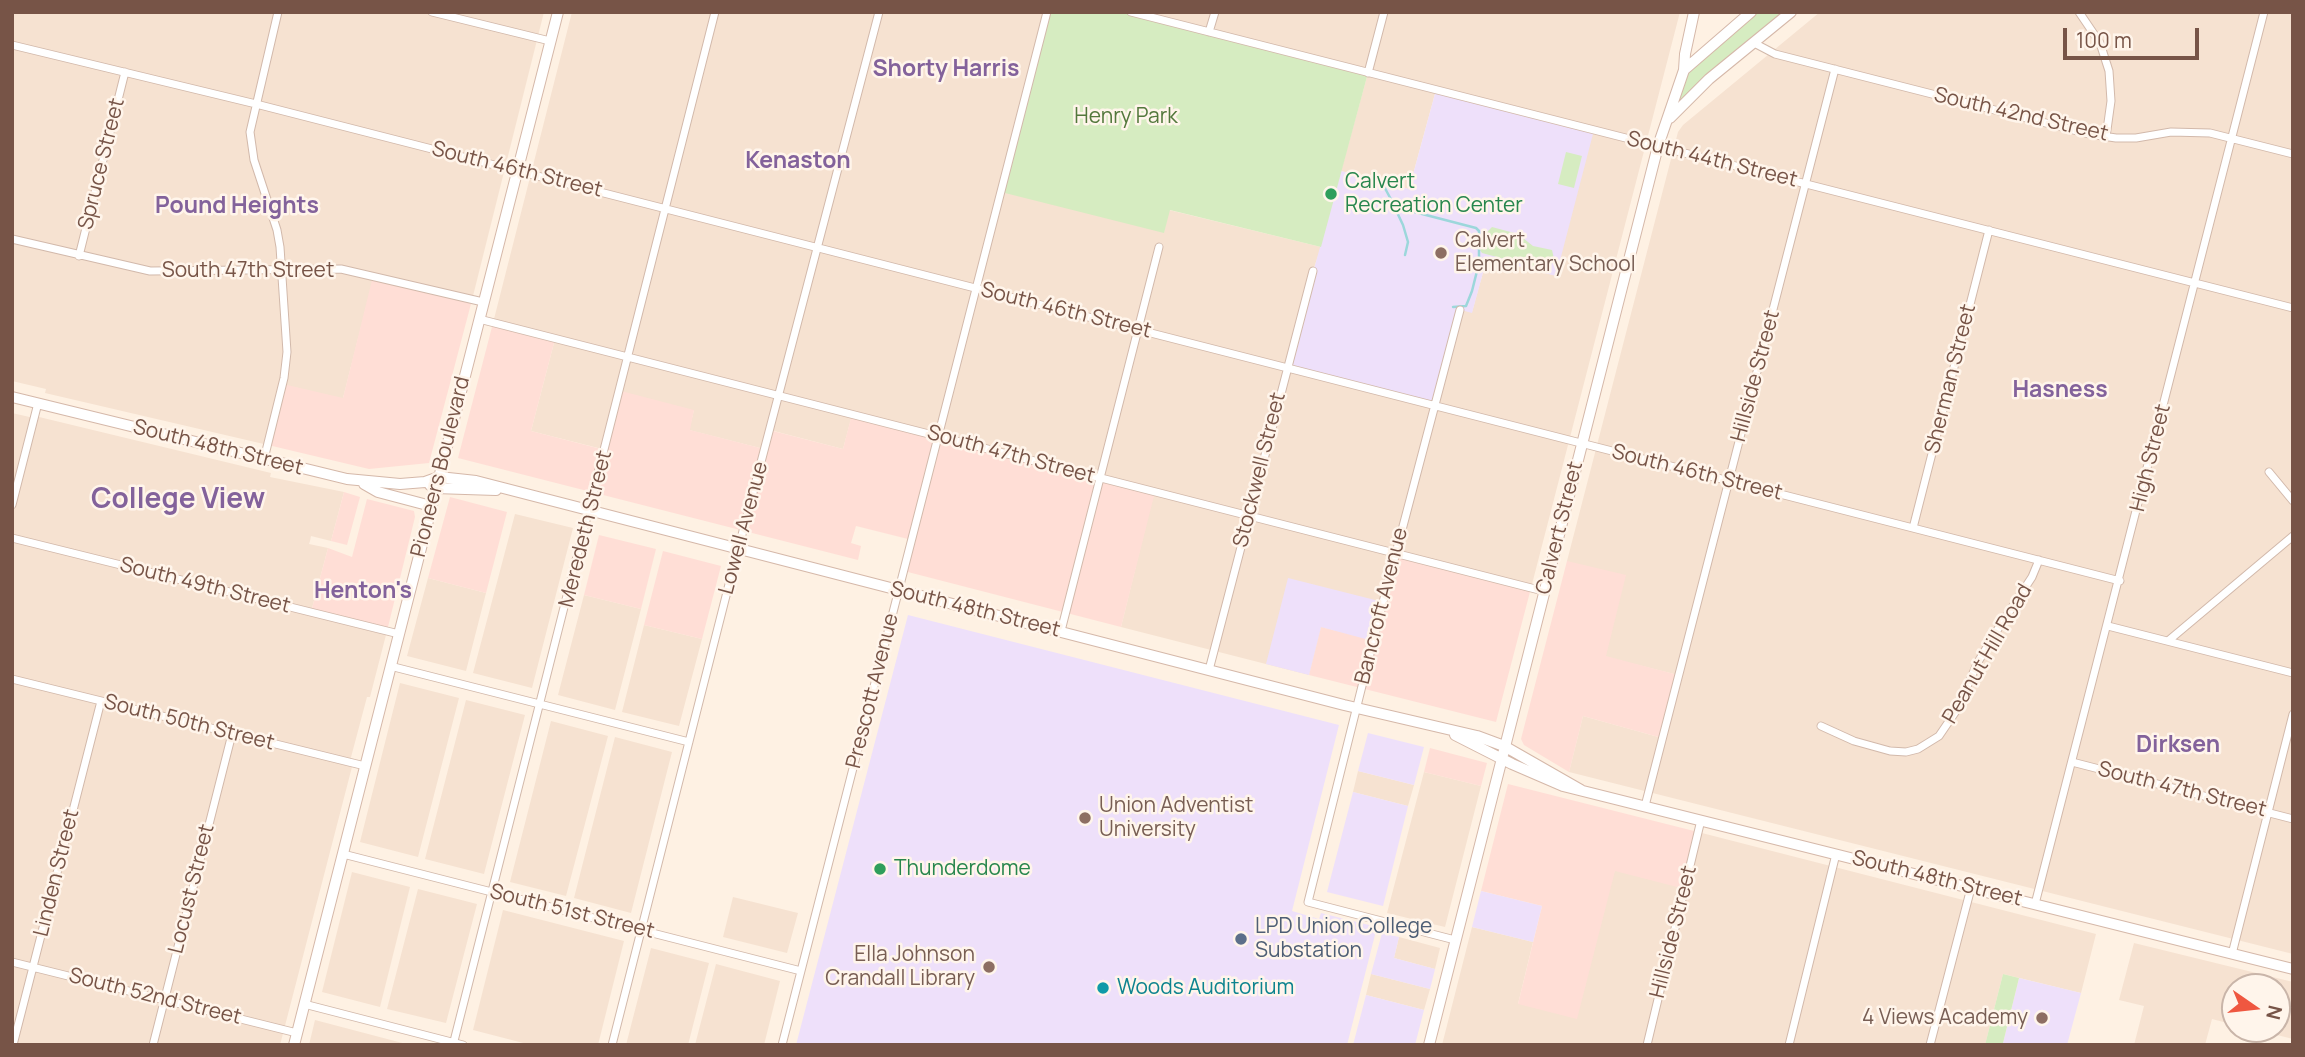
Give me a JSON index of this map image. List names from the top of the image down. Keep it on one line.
{"streets":{"main road":["South 48th Street","Pioneers Boulevard","Calvert Street"],"street":["South 42nd Street","South 44th Street","Spruce Street","South 46th Street","South 47th Street","Hillside Street","Sherman Street","High Street","Stockwell Street","Lowell Avenue","Meredeth Street","South 49th Street","Bancroft Avenue","Peanut Hill Road","Prescott Avenue","South 50th Street","Linden Street","Locust Street","South 51st Street","South 52nd Street"]},"crossings":[["South 42nd Street","Hillside Street"],["South 42nd Street","High Street"],["South 44th Street","Hillside Street"],["South 44th Street","Sherman Street"],["South 44th Street","High Street"],["South 44th Street","Calvert Street"],["Spruce Street","South 46th Street"],["Spruce Street","South 47th Street"],["South 46th Street","Hillside Street"],["South 46th Street","Sherman Street"],["South 46th Street","High Street"],["South 46th Street","Pioneers Boulevard"],["South 46th Street","Stockwell Street"],["South 46th Street","Lowell Avenue"],["South 46th Street","Calvert Street"],["South 46th Street","Meredeth Street"],["South 46th Street","Bancroft Avenue"],["South 46th Street","Peanut Hill Road"],["South 46th Street","Prescott Avenue"],["South 47th Street","High Street"],["South 47th Street","Pioneers Boulevard"],["South 47th Street","Stockwell Street"],["South 47th Street","Lowell Avenue"],["South 47th Street","Calvert Street"],["South 47th Street","Meredeth Street"],["South 47th Street","Bancroft Avenue"],["South 47th Street","Prescott Avenue"],["Hillside Street","South 48th Street"],["South 48th Street","High Street"],["South 48th Street","Pioneers Boulevard"],["South 48th Street","Stockwell Street"],["South 48th Street","Lowell Avenue"],["South 48th Street","Calvert Street"],["South 48th Street","Meredeth Street"],["South 48th Street","Bancroft Avenue"],["South 48th Street","Prescott Avenue"],["Pioneers Boulevard","South 49th Street"],["Pioneers Boulevard","South 50th Street"],["Pioneers Boulevard","South 51st Street"],["Pioneers Boulevard","South 52nd Street"],["Lowell Avenue","South 51st Street"],["Calvert Street","Bancroft Avenue"],["Meredeth Street","South 51st Street"],["Prescott Avenue","South 51st Street"],["South 50th Street","Linden Street"],["South 50th Street","Locust Street"],["Linden Street","South 52nd Street"],["Locust Street","South 52nd Street"]],"districts":["Shorty Harris","Kenaston","Pound Heights","Hasness","College View","Henton's","Dirksen"],"parks":["Henry Park"],"places":["Calvert Recreation Center","Calvert Elementary School","Union Adventist University","Thunderdome","LPD Union College Substation","Ella Johnson Crandall Library","Woods Auditorium","4 Views Academy"],"scale_bar":"100 m","north":"right"}
